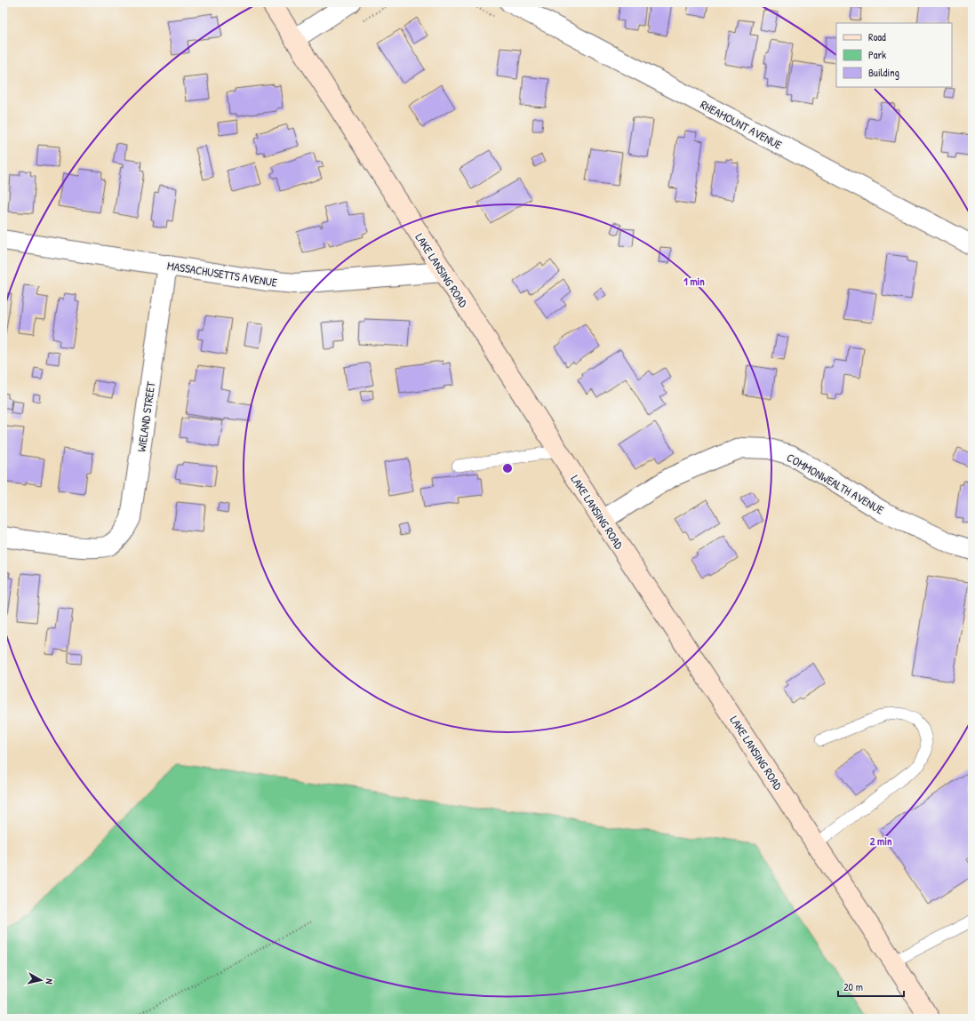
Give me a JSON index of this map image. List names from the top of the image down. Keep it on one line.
{"streets":{"main road":["LAKE LANSING ROAD"],"street":["RHEAMOUNT AVENUE","MASSACHUSETTS AVENUE","WIELAND STREET","COMMONWEALTH AVENUE"]},"crossings":[["LAKE LANSING ROAD","MASSACHUSETTS AVENUE"],["LAKE LANSING ROAD","COMMONWEALTH AVENUE"],["MASSACHUSETTS AVENUE","WIELAND STREET"]],"legend":["Road","Park","Building"],"scale_bar":"20 m","north":"right","rings":["1 min","2 min"]}
